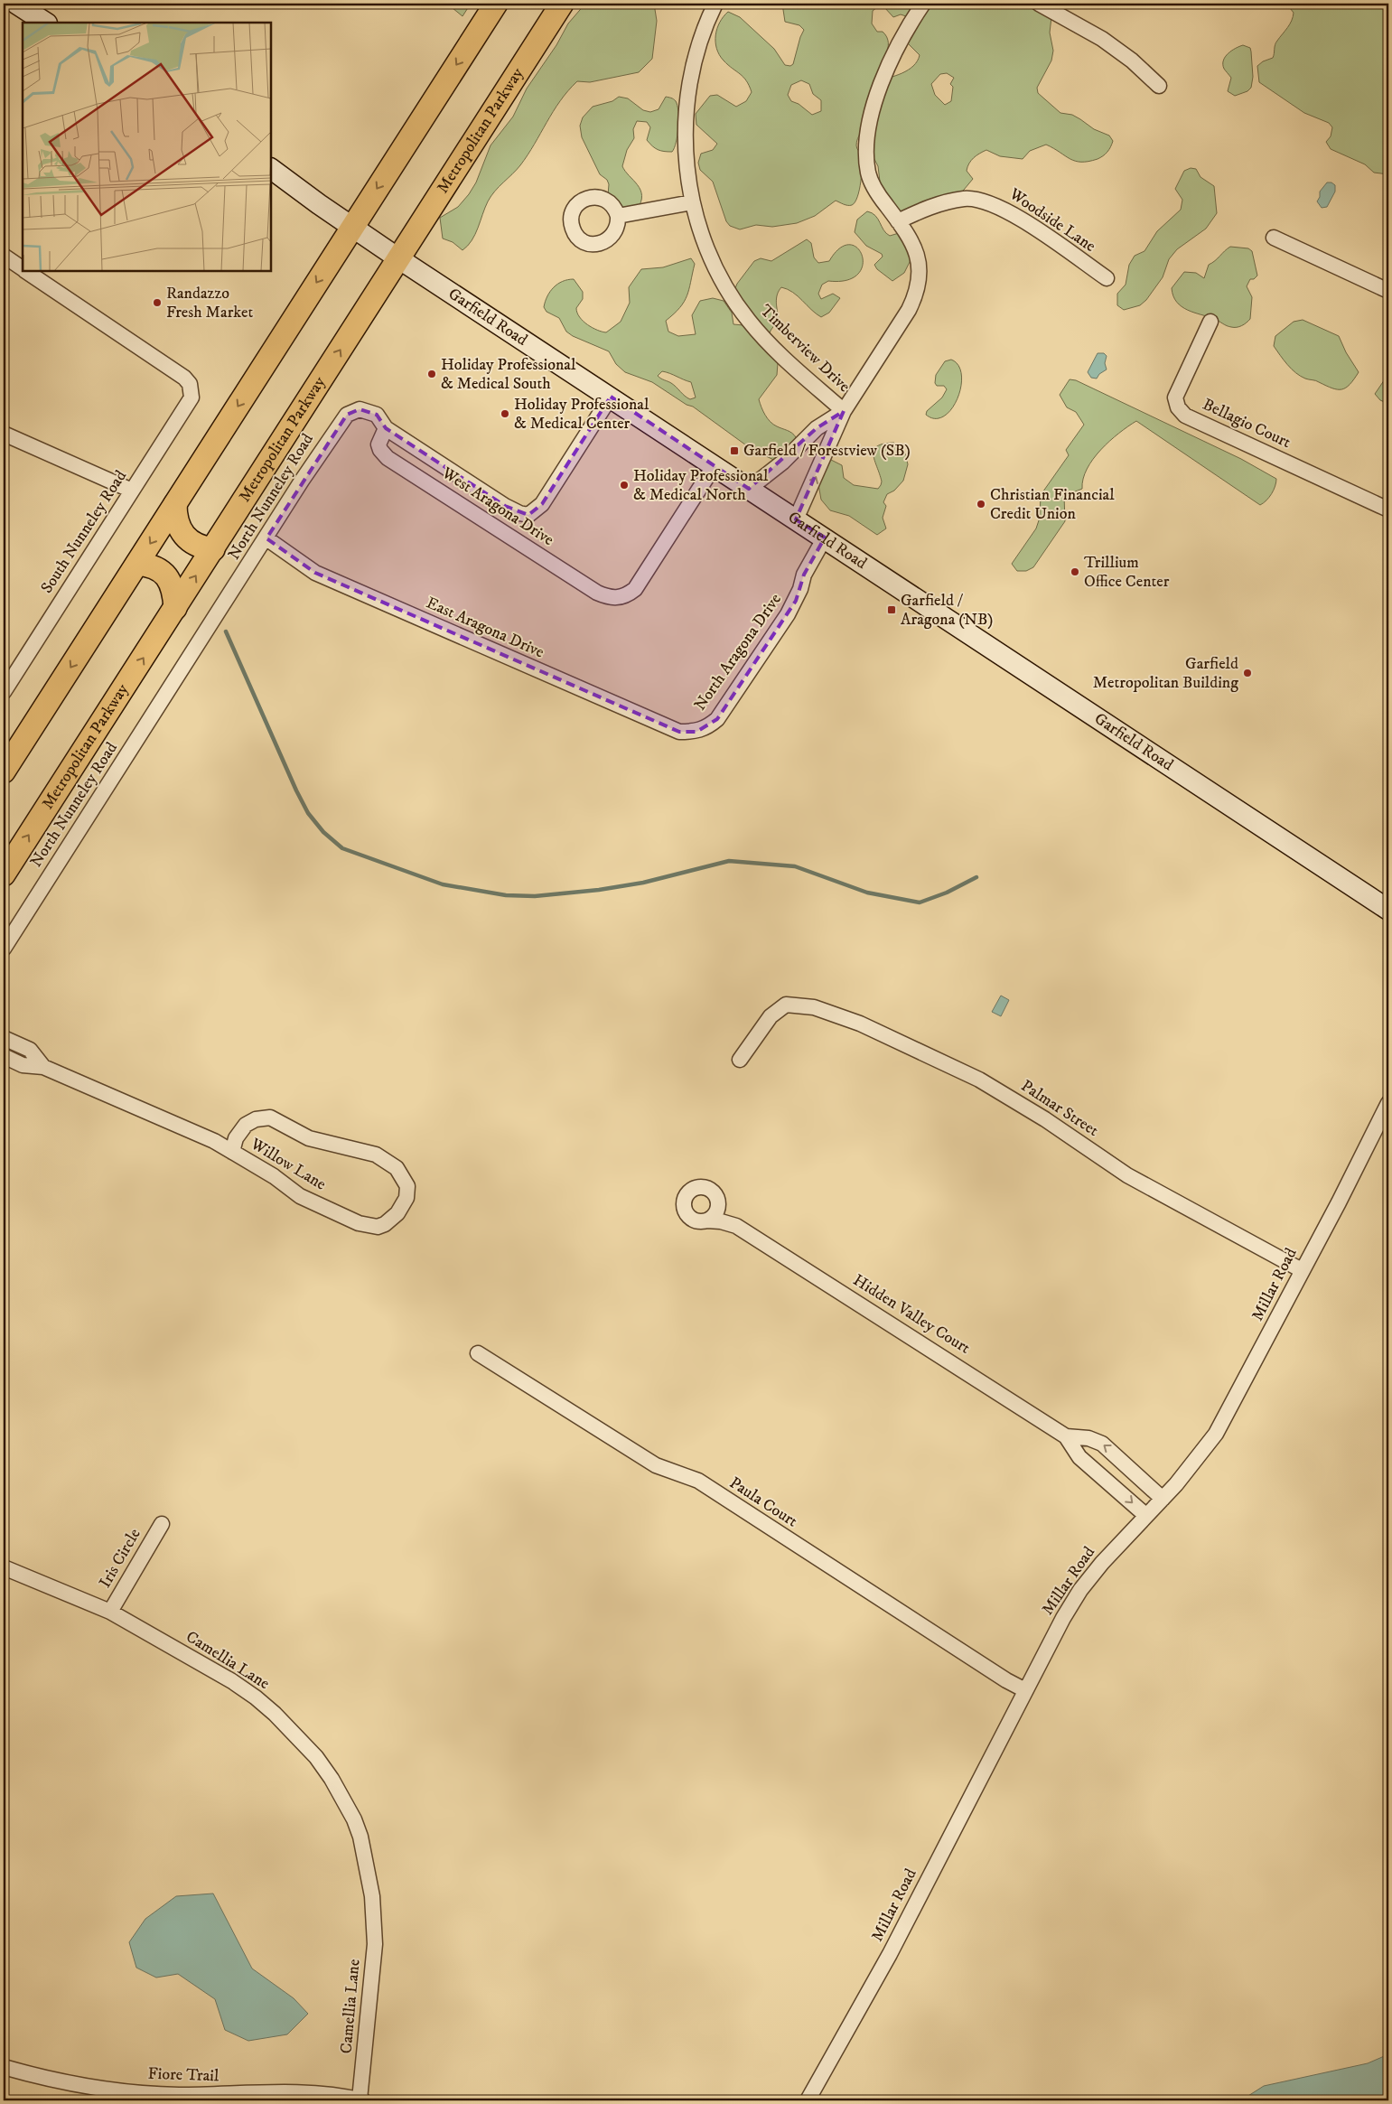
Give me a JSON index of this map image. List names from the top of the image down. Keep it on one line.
{"streets":{"main road":["Metropolitan Parkway","Garfield Road"],"street":["Woodside Lane","Timberview Drive","Bellagio Court","North Nunneley Road","West Aragona Drive","South Nunneley Road","East Aragona Drive","North Aragona Drive","Palmar Street","Willow Lane","Millar Road","Hidden Valley Court","Paula Court","Iris Circle","Camellia Lane","Fiore Trail"]},"crossings":[["Metropolitan Parkway","Garfield Road"],["Garfield Road","North Nunneley Road"],["Garfield Road","West Aragona Drive"],["Garfield Road","North Aragona Drive"],["North Nunneley Road","West Aragona Drive"],["North Nunneley Road","East Aragona Drive"],["East Aragona Drive","North Aragona Drive"],["Palmar Street","Millar Road"],["Millar Road","Hidden Valley Court"],["Millar Road","Paula Court"],["Iris Circle","Camellia Lane"],["Camellia Lane","Fiore Trail"]],"places":{"other":["Randazzo Fresh Market","Holiday Professional & Medical South","Holiday Professional & Medical Center","Holiday Professional & Medical North","Christian Financial Credit Union","Trillium Office Center","Garfield Metropolitan Building"],"transit":["Garfield / Forestview (SB)","Garfield / Aragona (NB)"]}}
